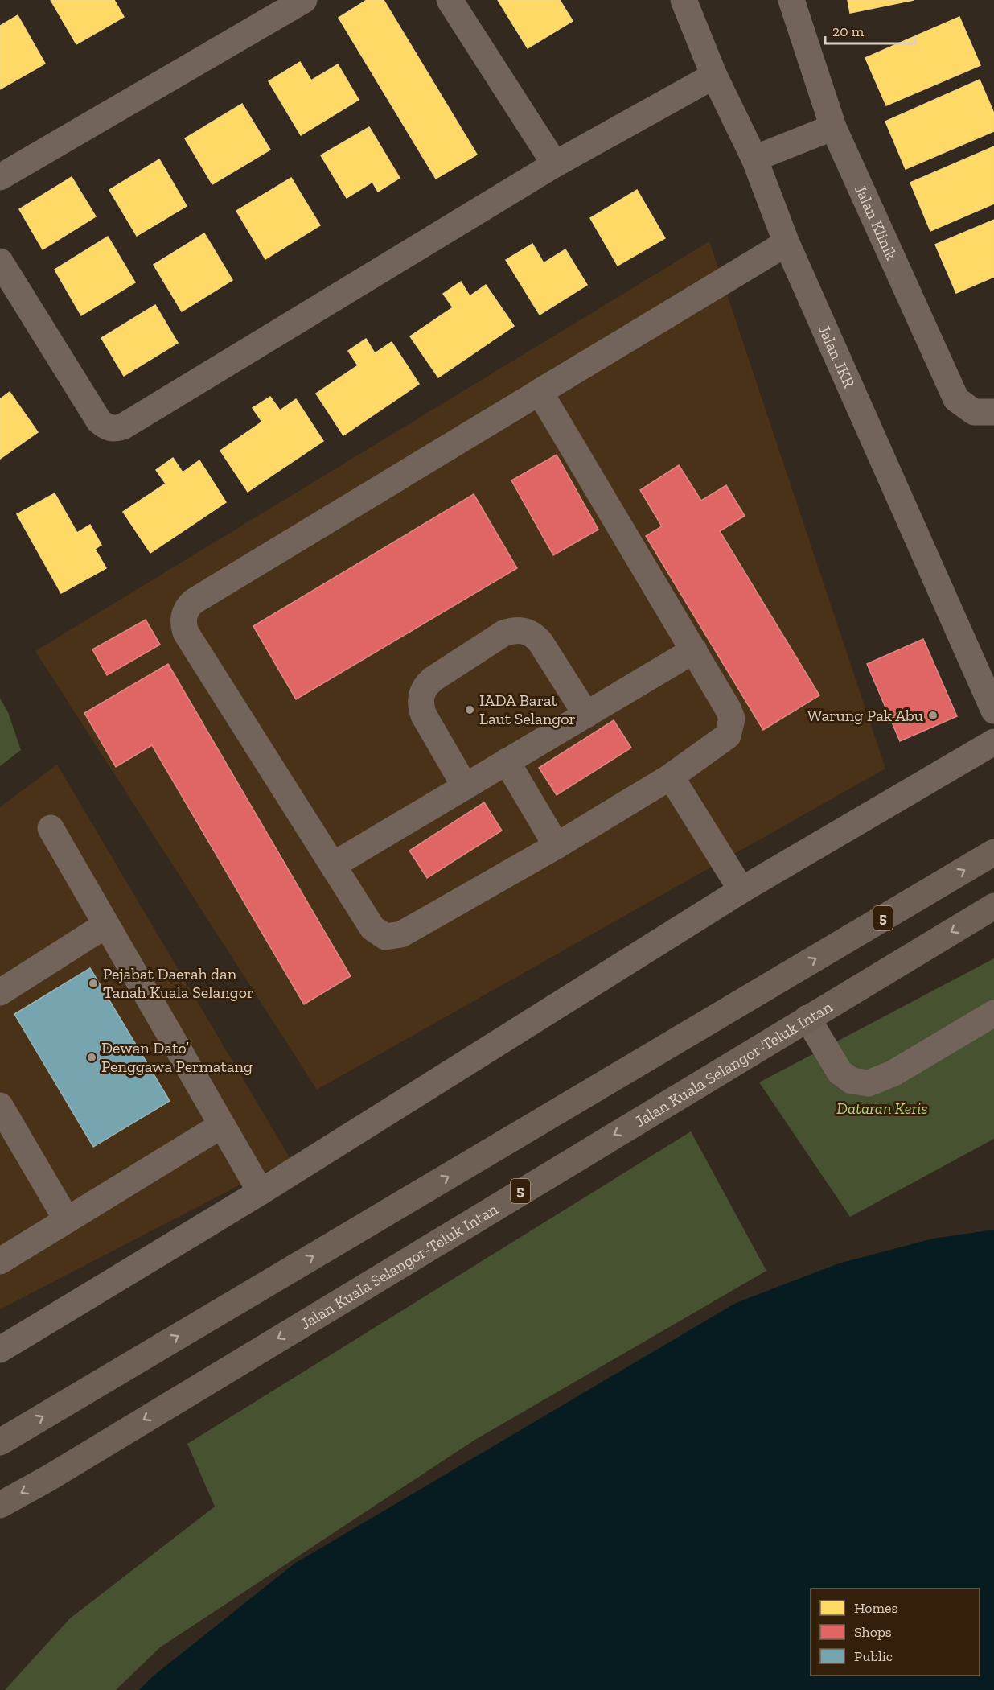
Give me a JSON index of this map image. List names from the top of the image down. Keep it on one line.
{"streets":{"highway":["5","Jalan Kuala Selangor-Teluk Intan"],"street":["Jalan Klinik","Jalan JKR"]},"parks":["Dataran Keris"],"places":["IADA Barat Laut Selangor","Warung Pak Abu","Pejabat Daerah dan Tanah Kuala Selangor","Dewan Dato’ Penggawa Permatang"],"legend":["Homes","Shops","Public"],"scale_bar":"20 m"}
